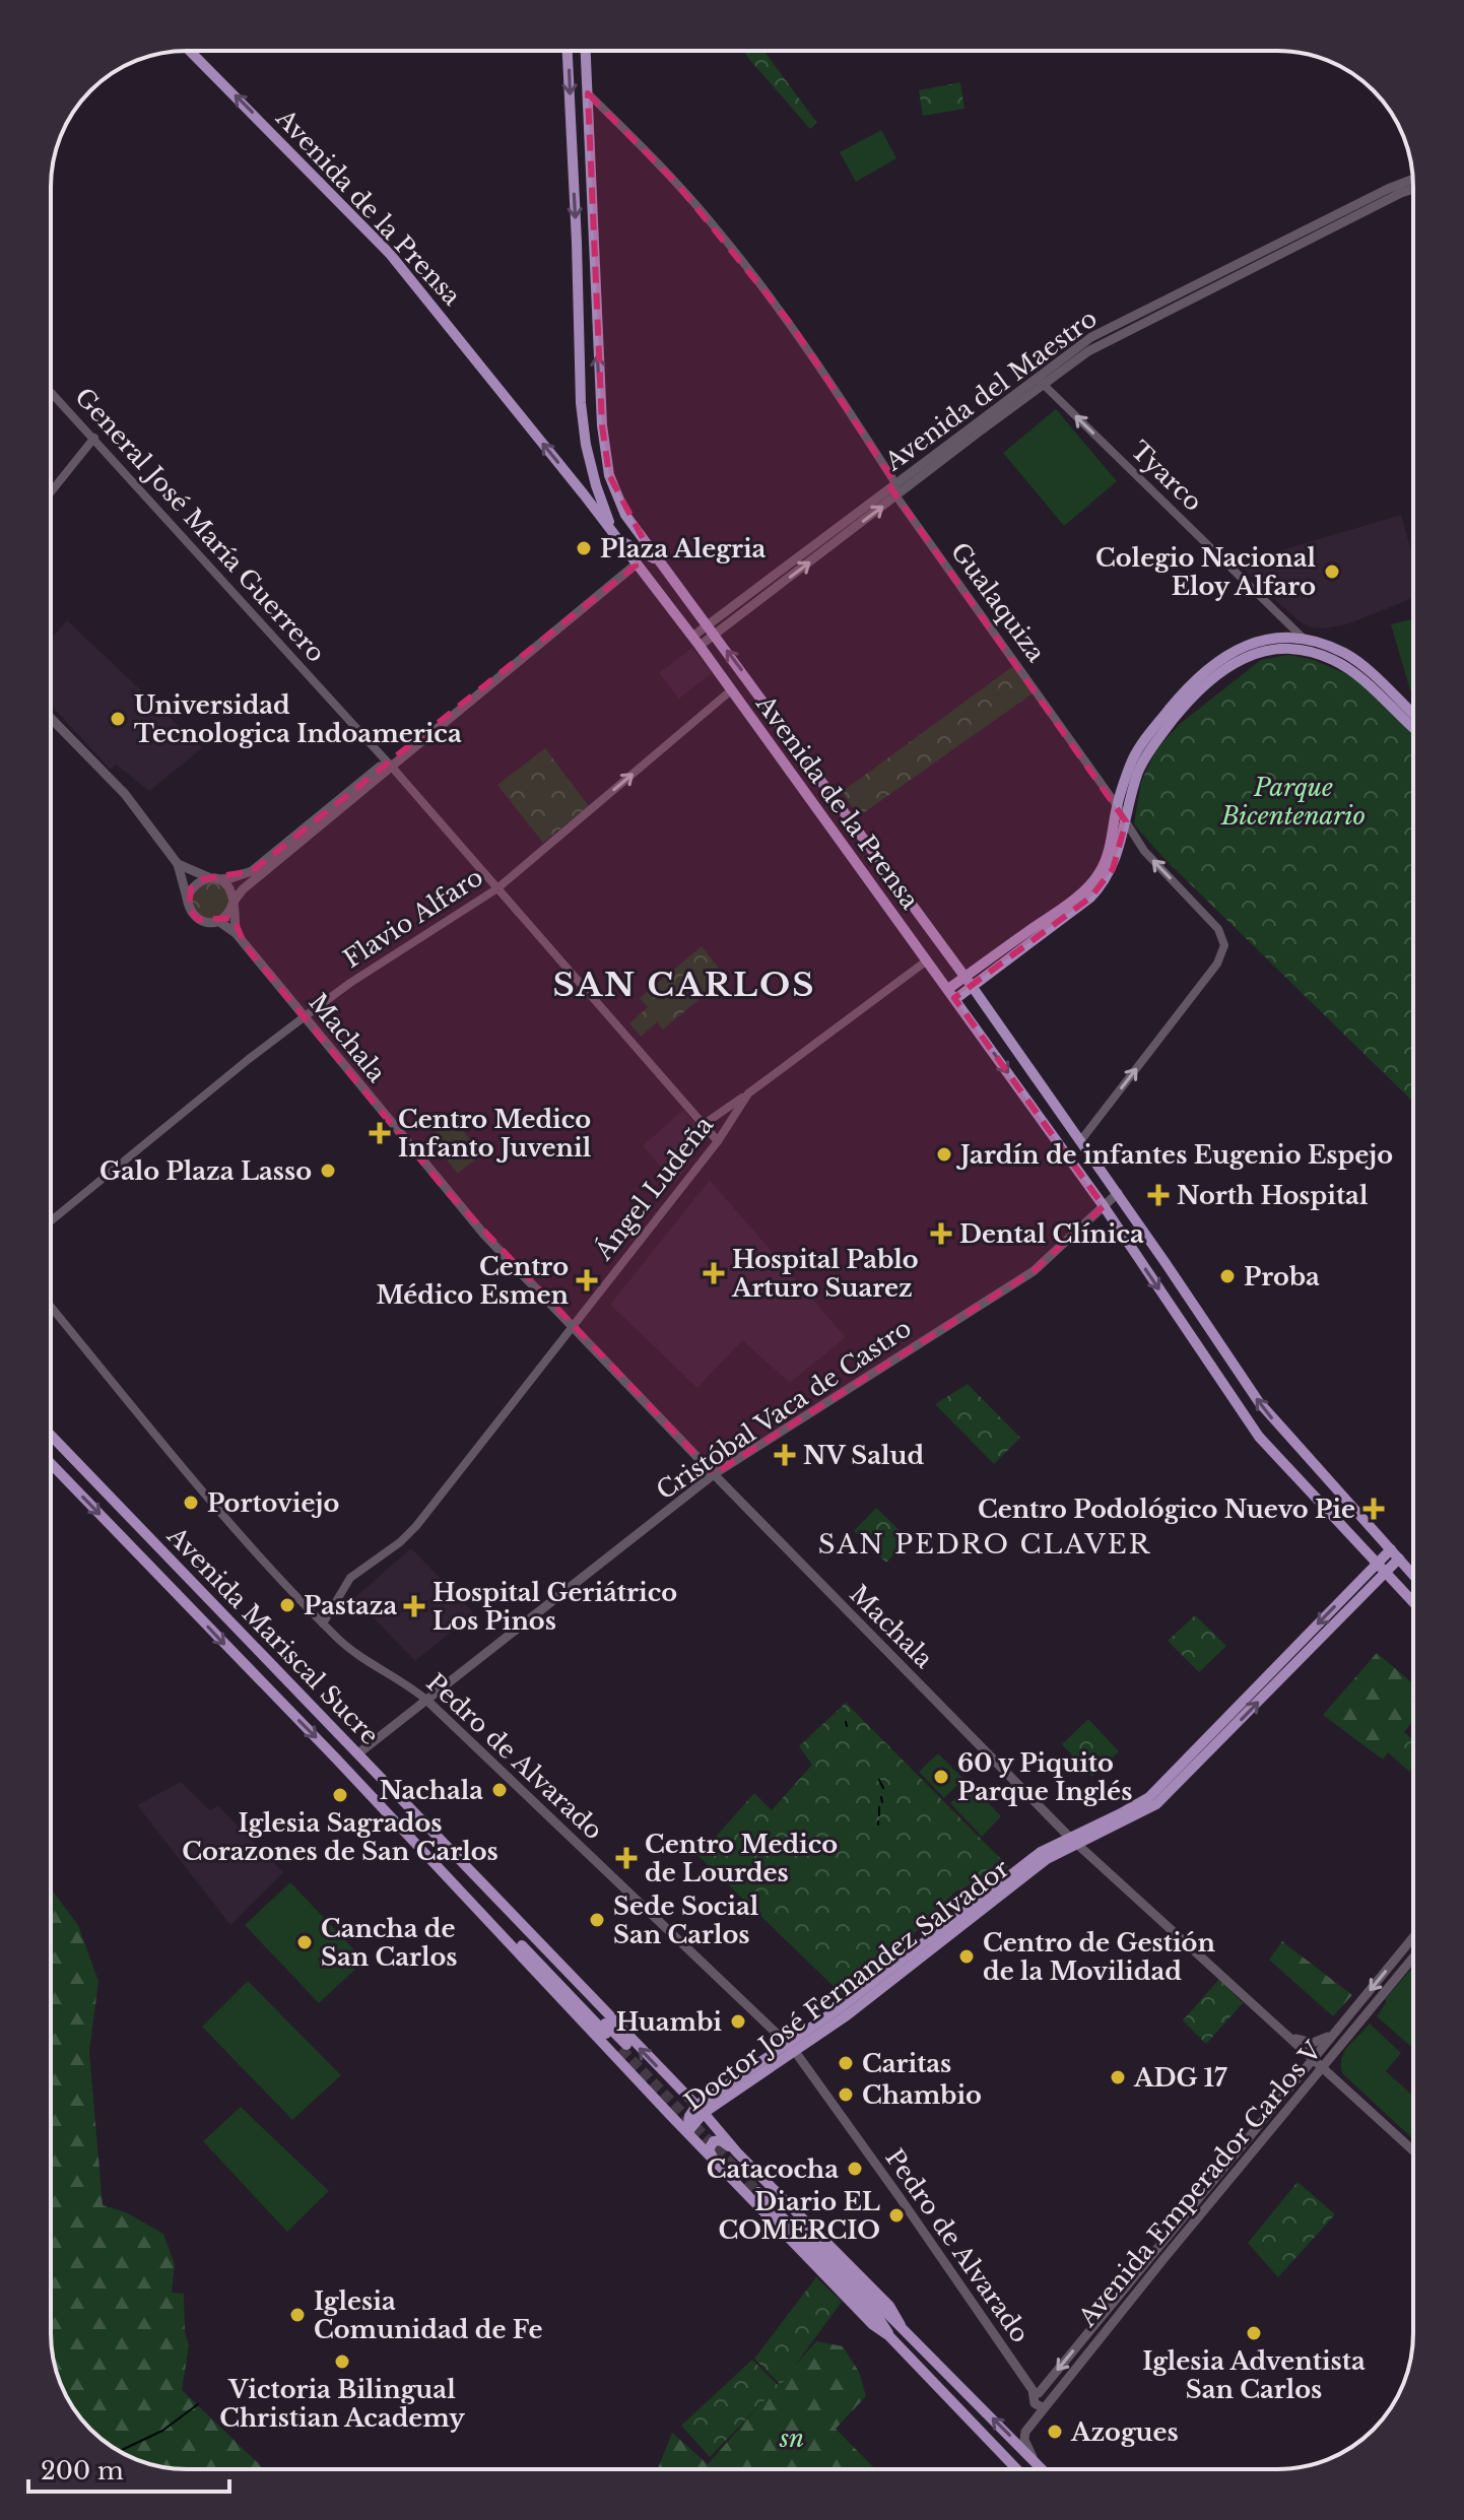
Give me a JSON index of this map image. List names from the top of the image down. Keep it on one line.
{"streets":{"main road":["Avenida de la Prensa","Avenida del Maestro","Machala","Cristóbal Vaca de Castro","Avenida Mariscal Sucre","Pedro de Alvarado","Doctor José Fernandez Salvador","Avenida Emperador Carlos V"],"street":["Tyarco","General José María Guerrero","Gualaquiza","Flavio Alfaro","Ángel Ludeña"]},"crossings":[["Avenida de la Prensa","Avenida del Maestro"],["Avenida de la Prensa","Gualaquiza"],["Avenida de la Prensa","Flavio Alfaro"],["Avenida de la Prensa","Ángel Ludeña"],["Avenida de la Prensa","Cristóbal Vaca de Castro"],["Avenida de la Prensa","Doctor José Fernandez Salvador"],["Avenida del Maestro","Tyarco"],["Avenida del Maestro","Gualaquiza"],["General José María Guerrero","Flavio Alfaro"],["General José María Guerrero","Ángel Ludeña"],["Flavio Alfaro","Machala"],["Machala","Ángel Ludeña"],["Machala","Cristóbal Vaca de Castro"],["Machala","Doctor José Fernandez Salvador"],["Machala","Avenida Emperador Carlos V"],["Ángel Ludeña","Pedro de Alvarado"],["Cristóbal Vaca de Castro","Avenida Mariscal Sucre"],["Cristóbal Vaca de Castro","Pedro de Alvarado"],["Avenida Mariscal Sucre","Doctor José Fernandez Salvador"],["Avenida Mariscal Sucre","Avenida Emperador Carlos V"],["Pedro de Alvarado","Doctor José Fernandez Salvador"],["Pedro de Alvarado","Avenida Emperador Carlos V"]],"one_way":["Tyarco","Gualaquiza","Flavio Alfaro"],"districts":["SAN CARLOS","SAN PEDRO CLAVER"],"parks":["Parque Bicentenario","sn"],"places":{"other":["Plaza Alegria","Colegio Nacional Eloy Alfaro","Universidad Tecnologica Indoamerica","Jardín de infantes Eugenio Espejo","Galo Plaza Lasso","Proba","Portoviejo","Pastaza","60 y Piquito Parque Inglés","Nachala","Iglesia Sagrados Corazones de San Carlos","Sede Social San Carlos","Cancha de San Carlos","Centro de Gestión de la Movilidad","Huambi","Caritas","ADG 17","Chambio","Catacocha","Diario EL COMERCIO","Iglesia Comunidad de Fe","Iglesia Adventista San Carlos","Victoria Bilingual Christian Academy","Azogues"],"health":["Centro Medico Infanto Juvenil","North Hospital","Dental Clínica","Hospital Pablo Arturo Suarez","Centro Médico Esmen","NV Salud","Centro Podológico Nuevo Pie","Hospital Geriátrico Los Pinos","Centro Medico de Lourdes"]},"scale_bar":"200 m"}
